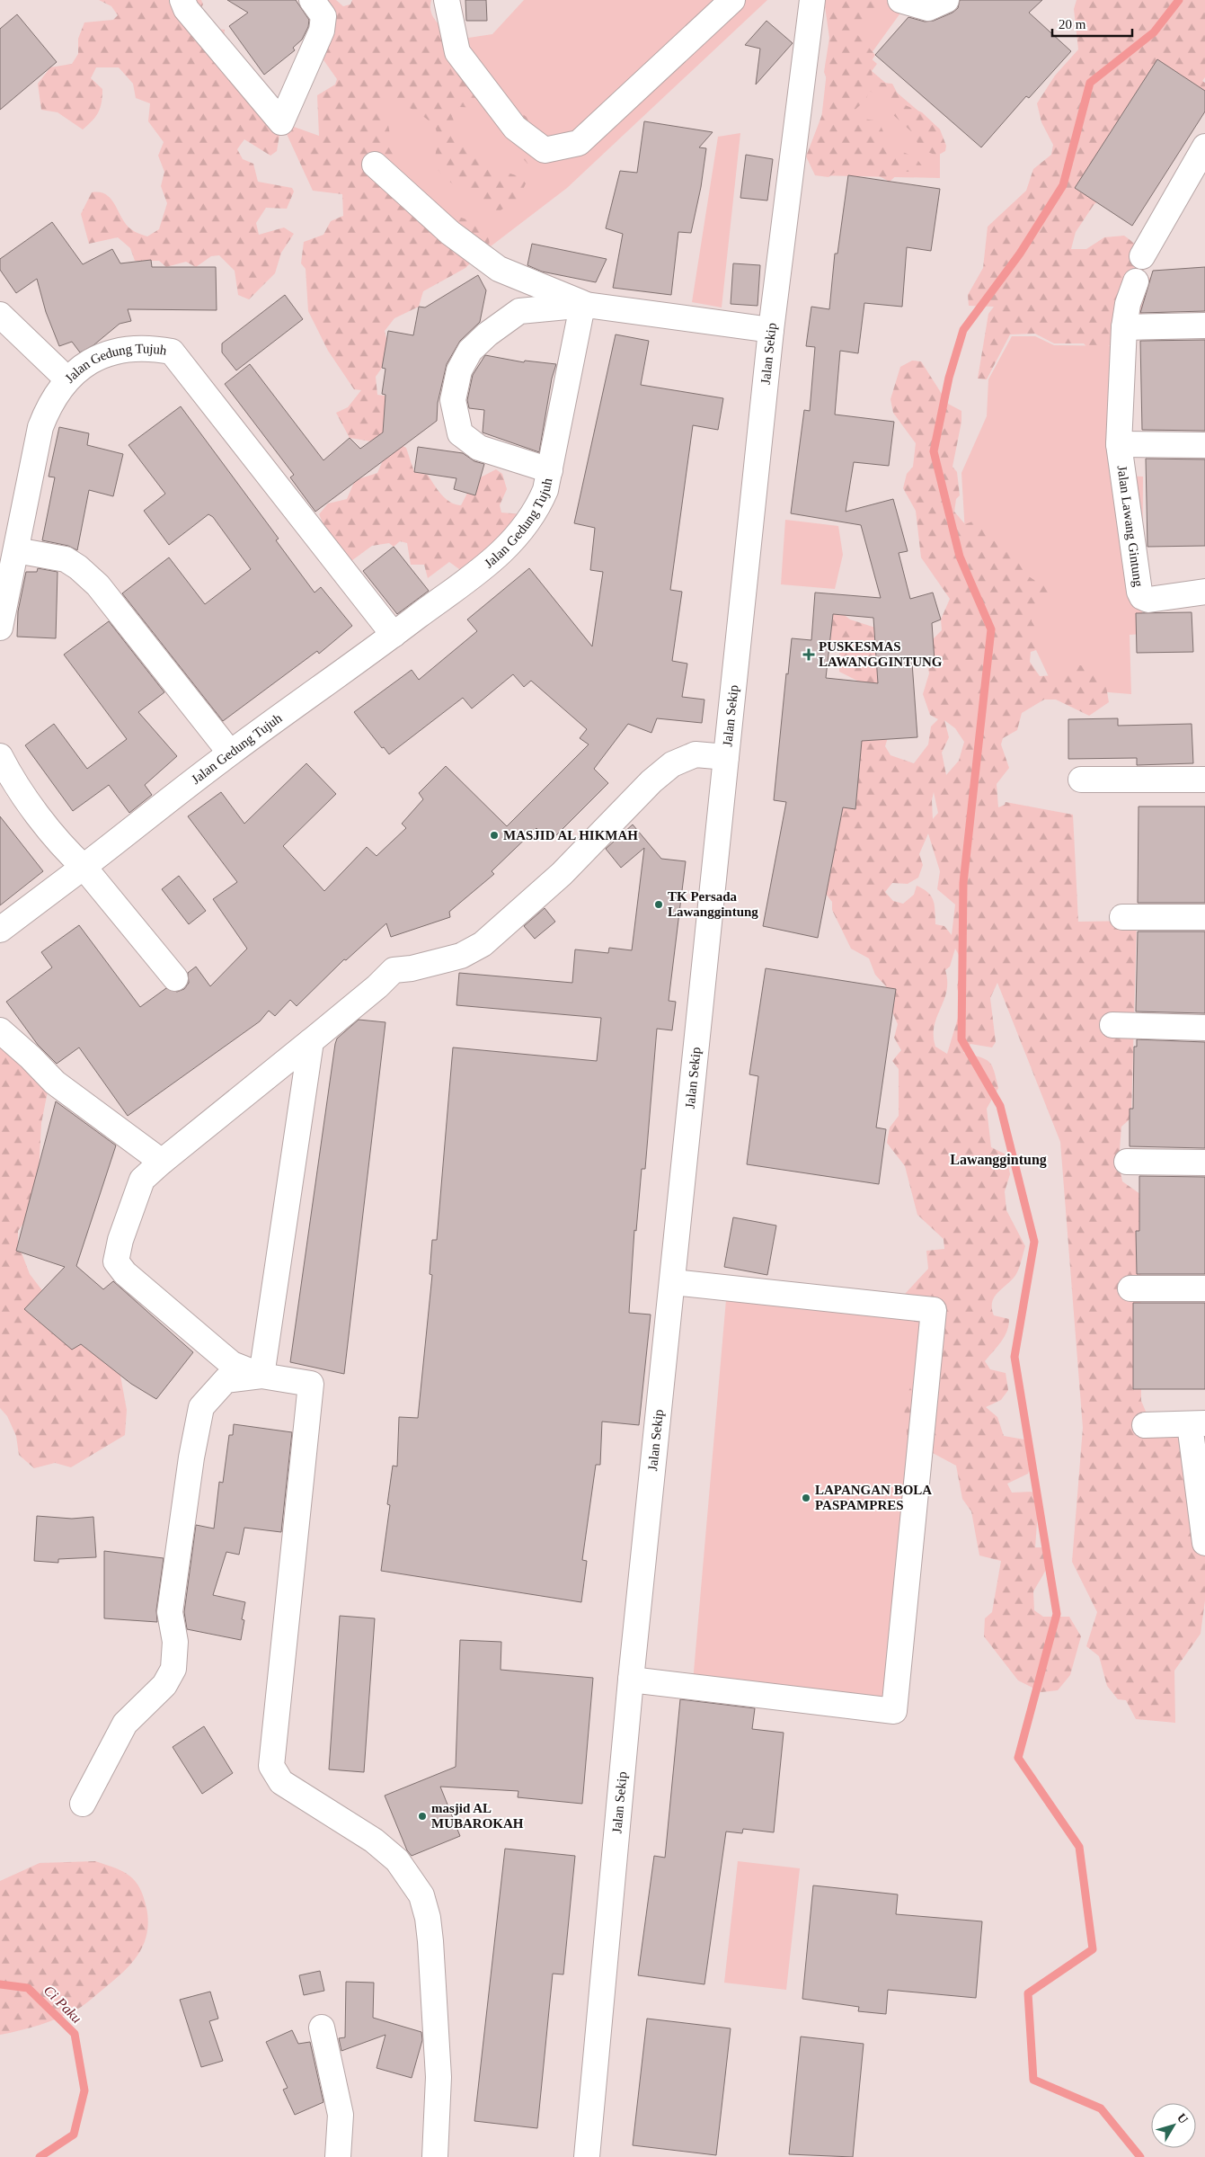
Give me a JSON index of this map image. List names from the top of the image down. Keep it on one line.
{"streets":{"street":["Jalan Sekip","Jalan Gedung Tujuh","Jalan Lawang Gintung"]},"crossings":[["Jalan Sekip","Jalan Gedung Tujuh"]],"districts":["Lawanggintung"],"water":["Ci Paku"],"places":{"health":["PUSKESMAS LAWANGGINTUNG"],"other":["MASJID AL HIKMAH","TK Persada Lawanggintung","LAPANGAN BOLA PASPAMPRES","masjid AL MUBAROKAH"]},"scale_bar":"20 m","north":"top right"}
